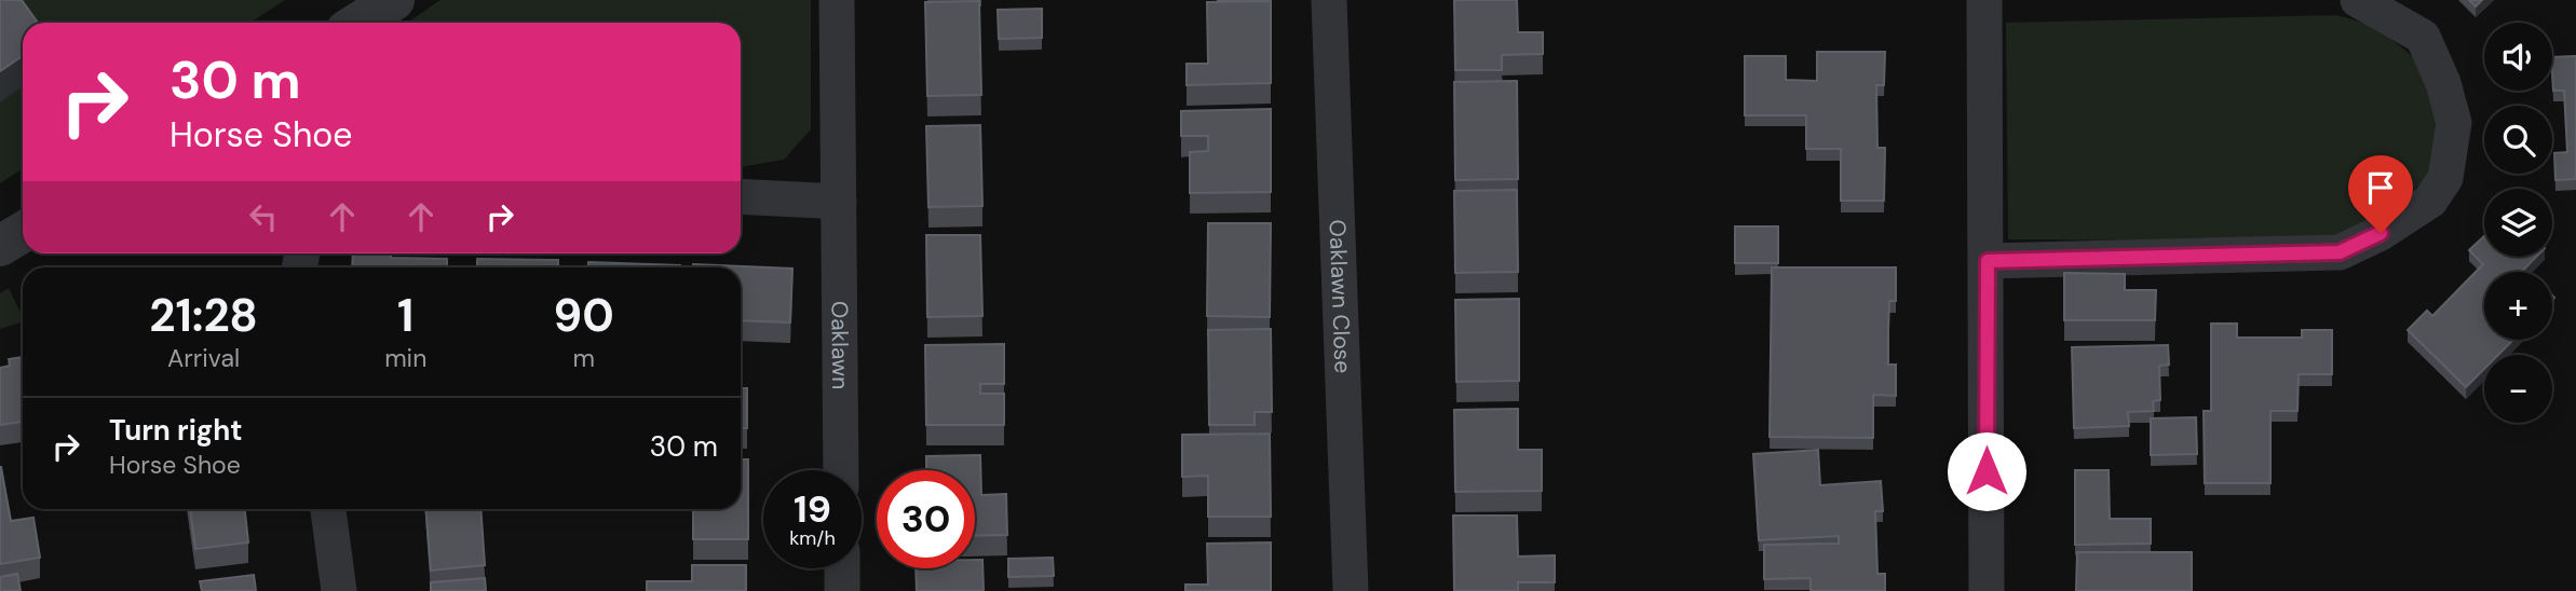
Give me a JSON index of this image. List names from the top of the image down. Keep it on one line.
{"streets":{"street":["Oaklawn Close","Oaklawn"]},"page":{"map_buttons":["+","−"],"turn":["30 m","Horse Shoe"],"eta":["21:28","Arrival","1","min","90","m"],"list":[{"name":"Turn right","note":"Horse Shoe","value":"30 m"}],"speed":"19 km/h","limit":"30"}}
